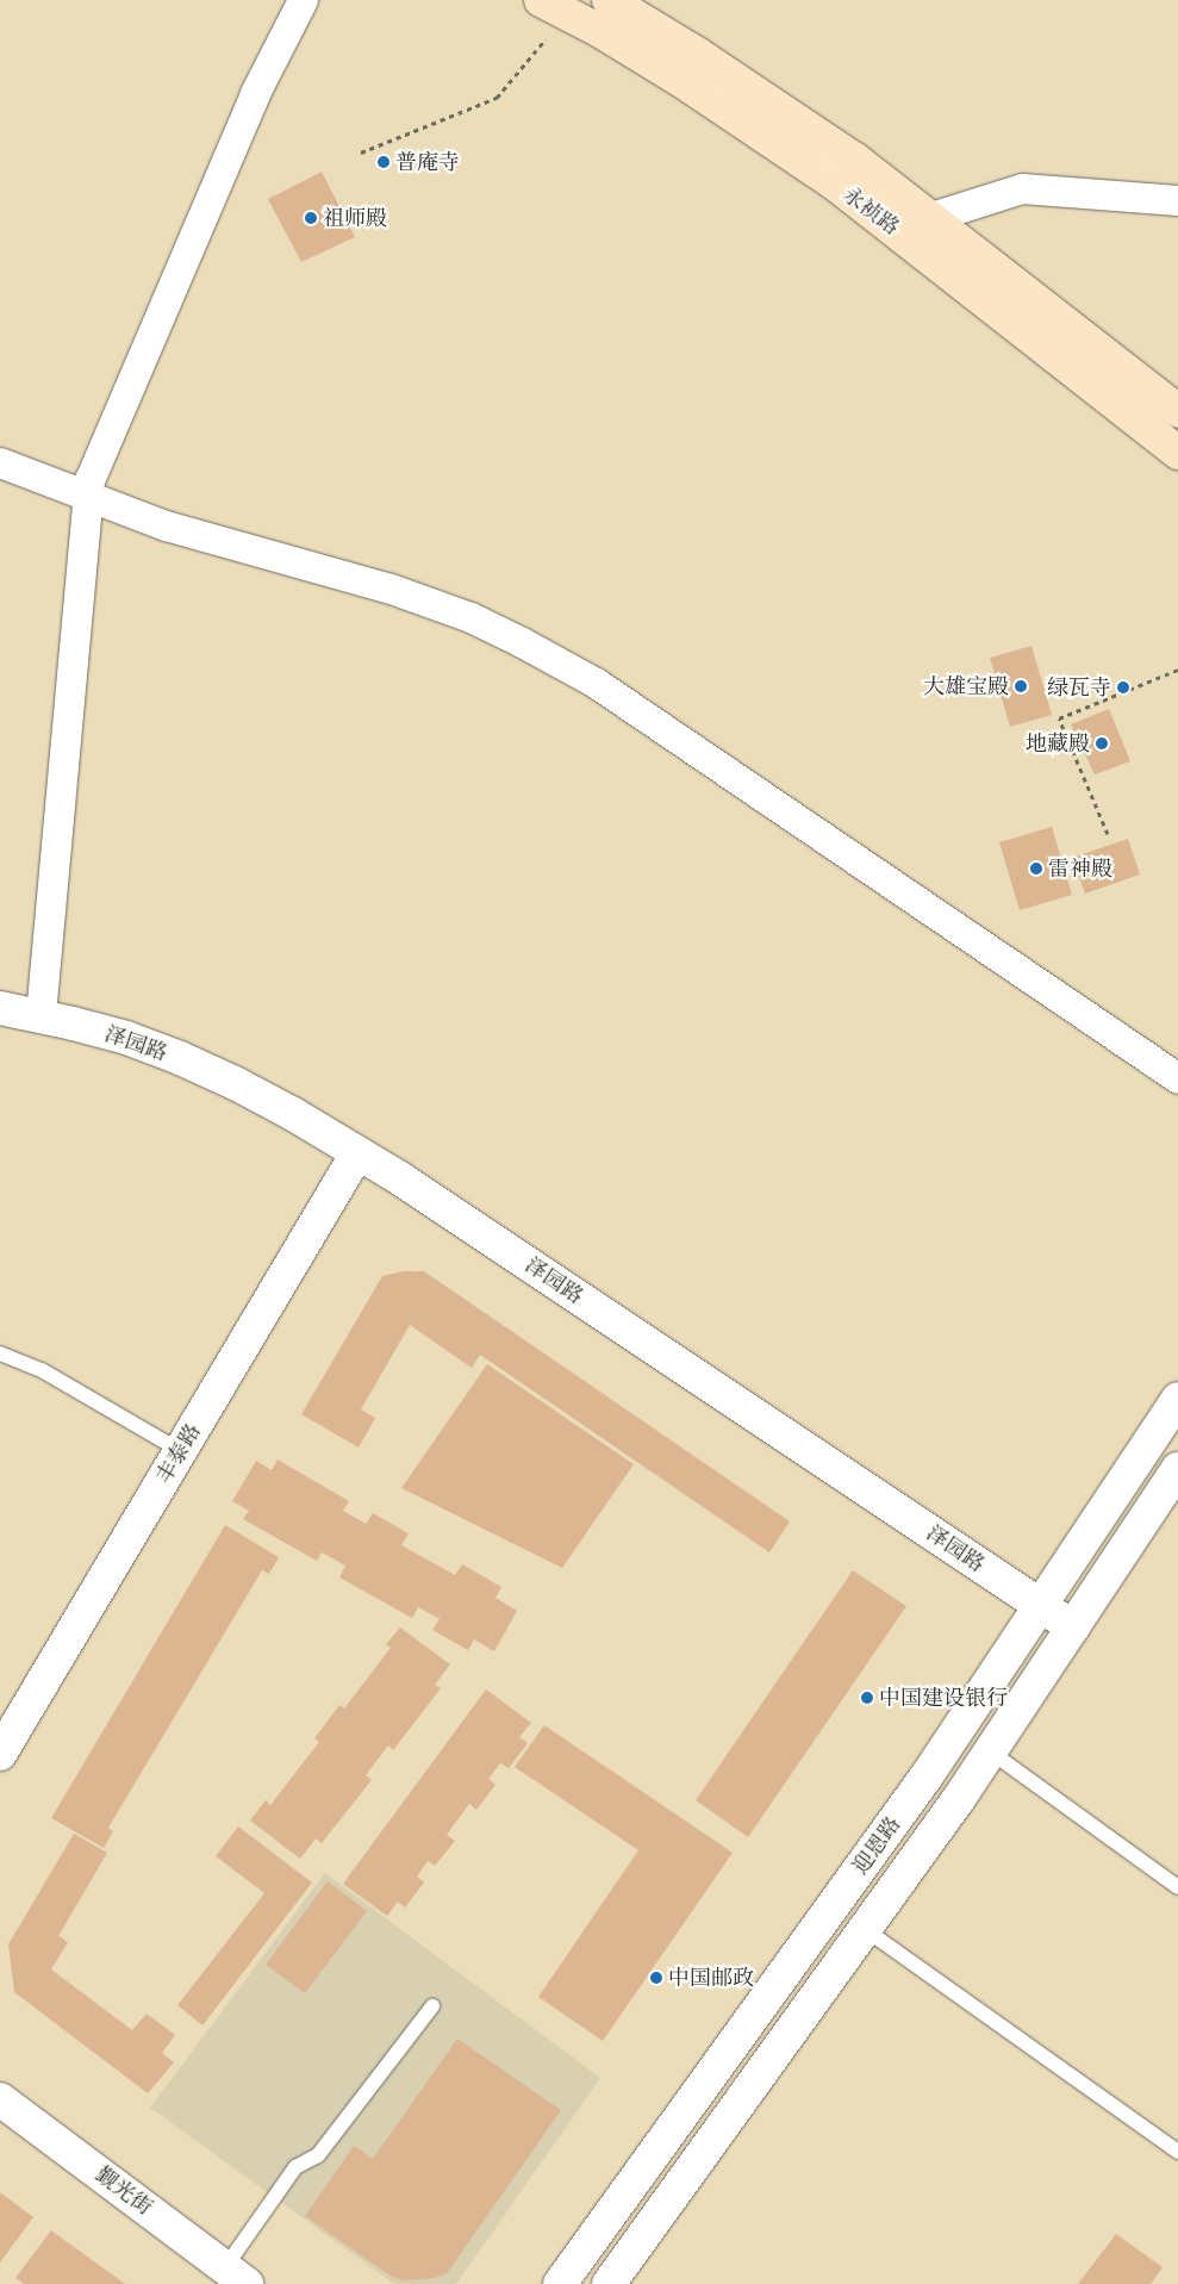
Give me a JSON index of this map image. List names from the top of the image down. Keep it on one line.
{"streets":{"main road":["永祯路"],"street":["泽园路","丰泰路","迎恩路","觐光街"]},"crossings":[["泽园路","丰泰路"],["泽园路","迎恩路"]],"places":["普庵寺","祖师殿","大雄宝殿","绿瓦寺","地藏殿","雷神殿","中国建设银行","中国邮政"]}
